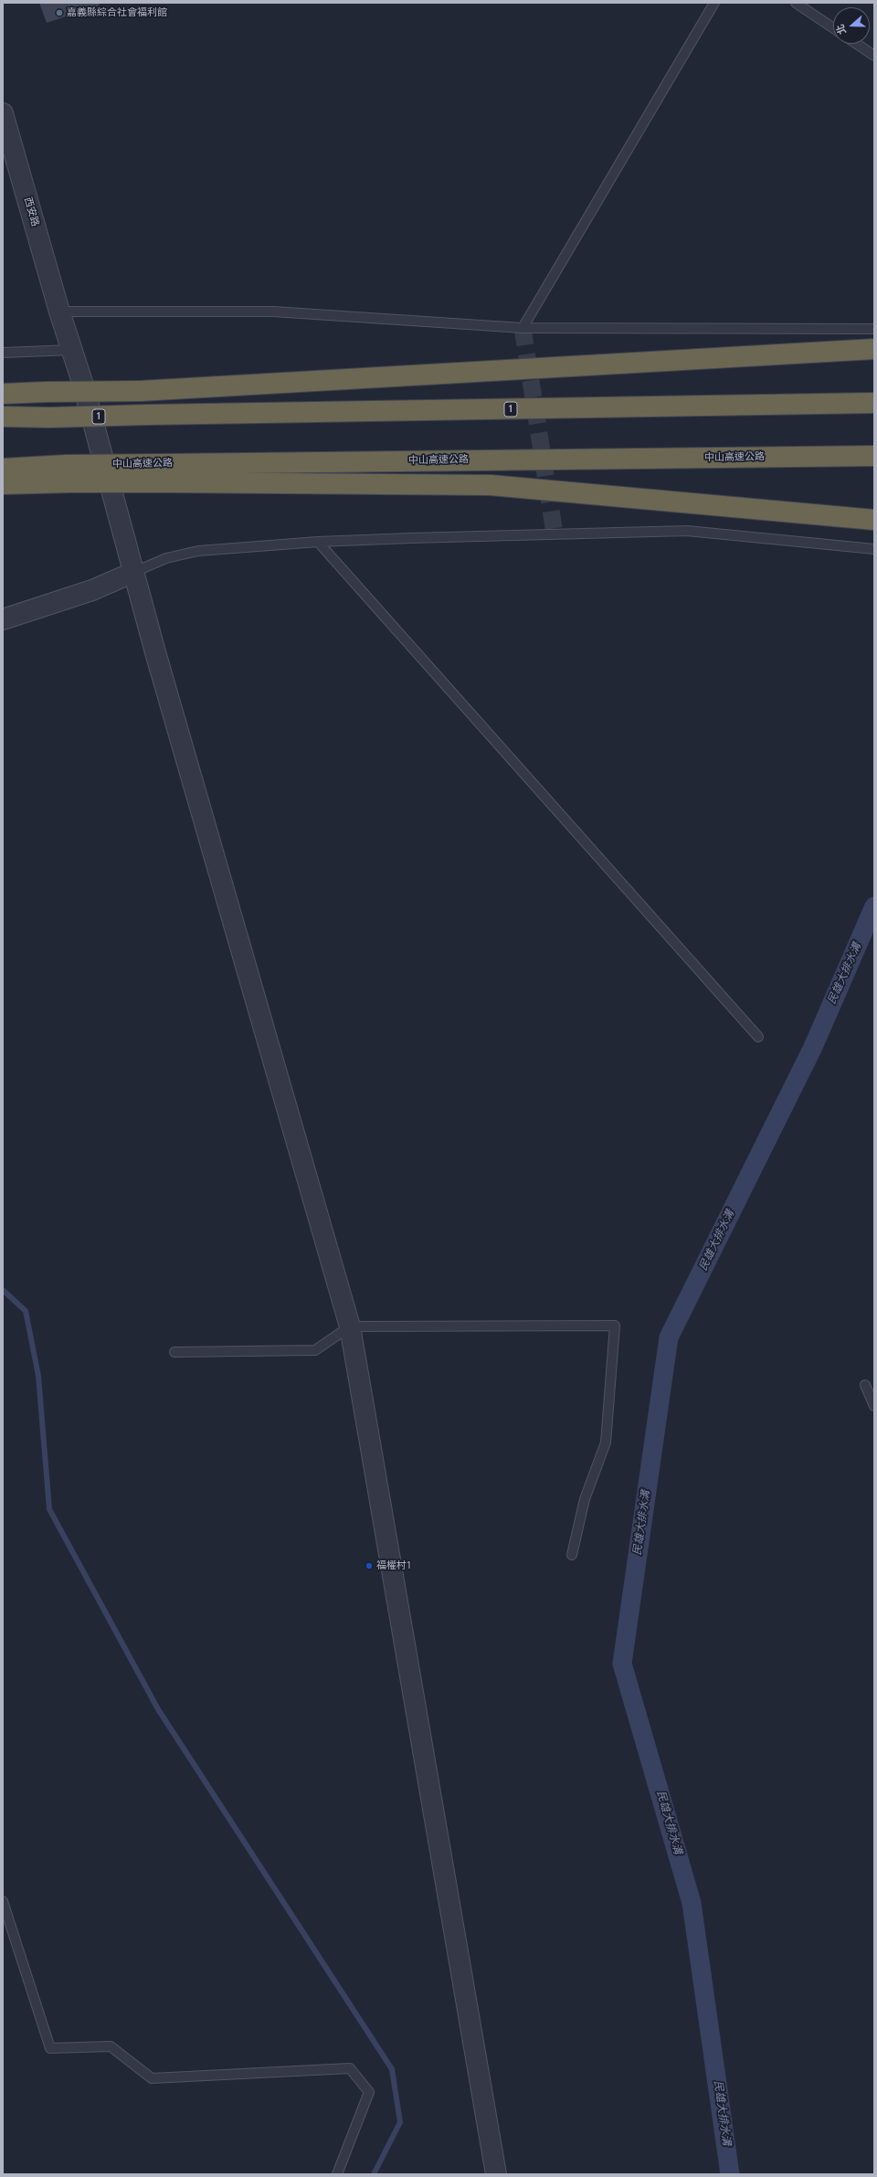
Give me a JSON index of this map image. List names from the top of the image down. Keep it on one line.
{"streets":{"highway":["1","中山高速公路"],"street":["西安路"]},"water":["民雄大排水溝"],"places":["嘉義縣綜合社會福利館","福權村1"],"north":"left"}
